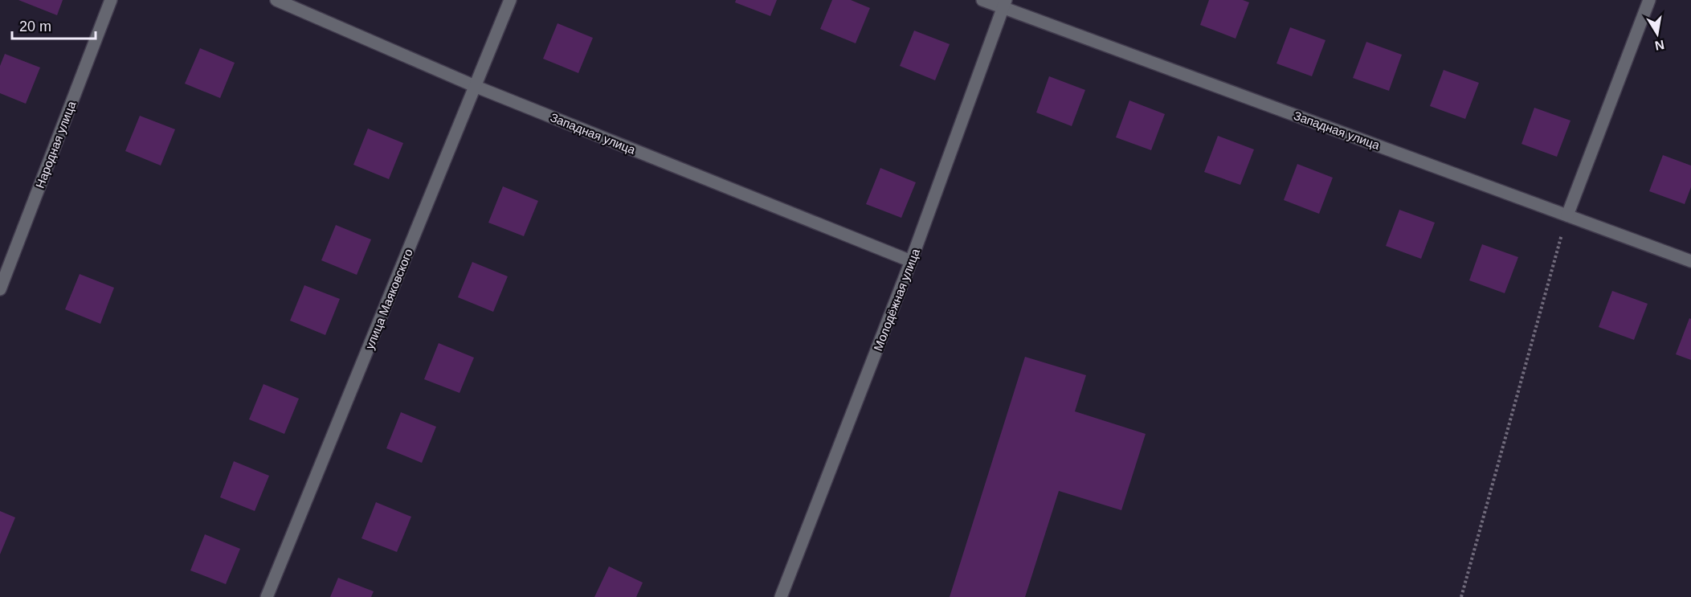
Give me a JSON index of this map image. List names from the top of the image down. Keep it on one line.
{"streets":{"street":["Западная улица","Народная улица","улица Маяковского","Молодёжная улица"]},"crossings":[["Западная улица","улица Маяковского"],["Западная улица","Молодёжная улица"]],"scale_bar":"20 m","north":"bottom"}
